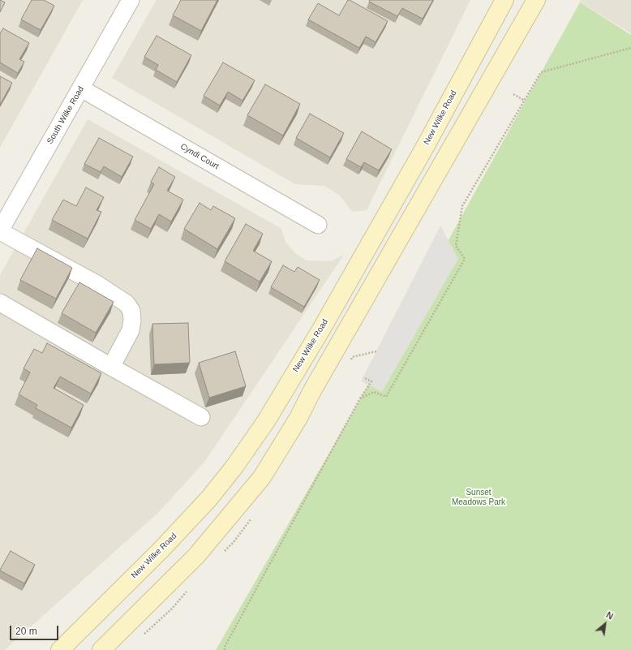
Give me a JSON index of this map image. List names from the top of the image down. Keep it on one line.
{"streets":{"main road":["New Wilke Road"],"street":["South Wilke Road","Cyndi Court"]},"crossings":[["South Wilke Road","Cyndi Court"]],"parks":["Sunset Meadows Park"],"scale_bar":"20 m","north":"top right"}
